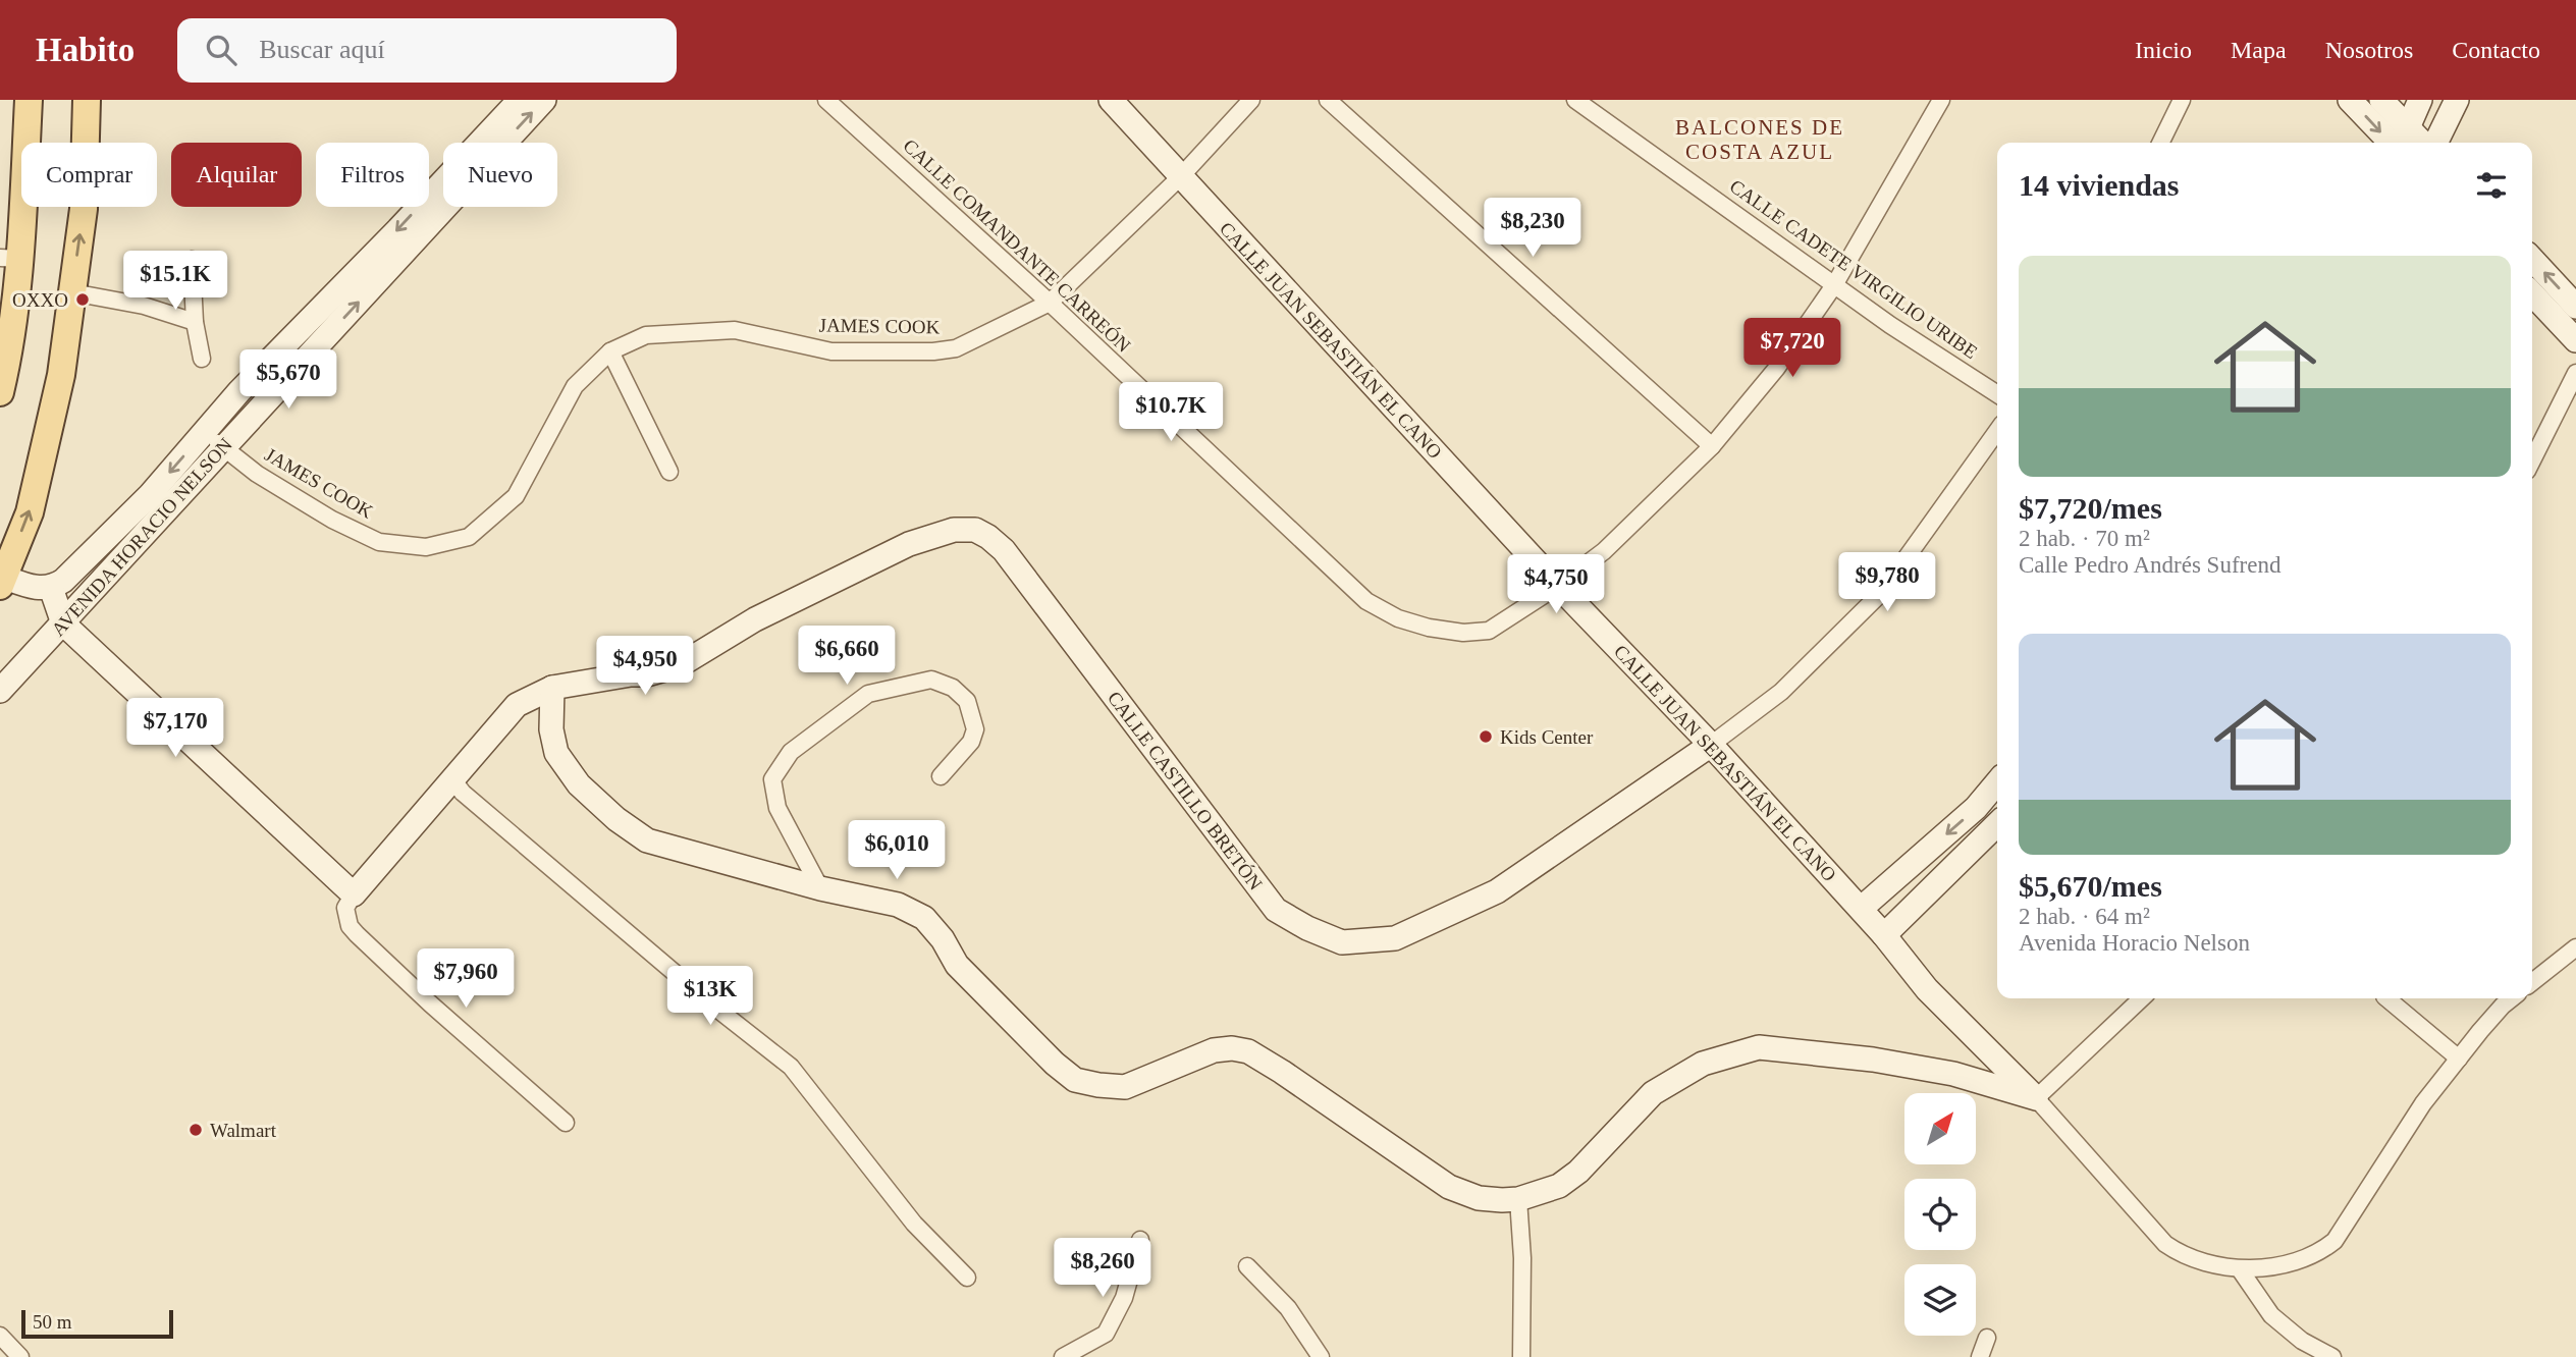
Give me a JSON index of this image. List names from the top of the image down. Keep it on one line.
{"streets":{"street":["CALLE COMANDANTE CARREÓN","CALLE CADETE VIRGILIO URIBE","JAMES COOK","CALLE JUAN SEBASTIÁN EL CANO","AVENIDA HORACIO NELSON","CALLE CASTILLO BRETÓN"]},"crossings":[["CALLE COMANDANTE CARREÓN","CALLE CADETE VIRGILIO URIBE"],["CALLE COMANDANTE CARREÓN","JAMES COOK"],["CALLE COMANDANTE CARREÓN","CALLE JUAN SEBASTIÁN EL CANO"],["JAMES COOK","CALLE JUAN SEBASTIÁN EL CANO"],["JAMES COOK","AVENIDA HORACIO NELSON"],["CALLE JUAN SEBASTIÁN EL CANO","CALLE CASTILLO BRETÓN"]],"districts":["BALCONES DE COSTA AZUL"],"places":["OXXO","Kids Center","Walmart"],"scale_bar":"50 m","north":"top right","page":{"header":"Habito","search":"Buscar aquí","nav":["Inicio","Mapa","Nosotros","Contacto"],"chip":["Comprar","Alquilar","Filtros","Nuevo"],"heading":"14 viviendas","price":["$8,230","$15.1K","$7,720","$5,670","$10.7K","$9,780","$4,750","$6,660","$4,950","$7,170","$6,010","$7,960","$13K","$8,260"],"list":[{"name":"$7,720/mes","note":"2 hab. · 70 m² · Calle Pedro Andrés Sufrend"},{"name":"$5,670/mes","note":"2 hab. · 64 m² · Avenida Horacio Nelson"}],"scale":"50 m"}}
